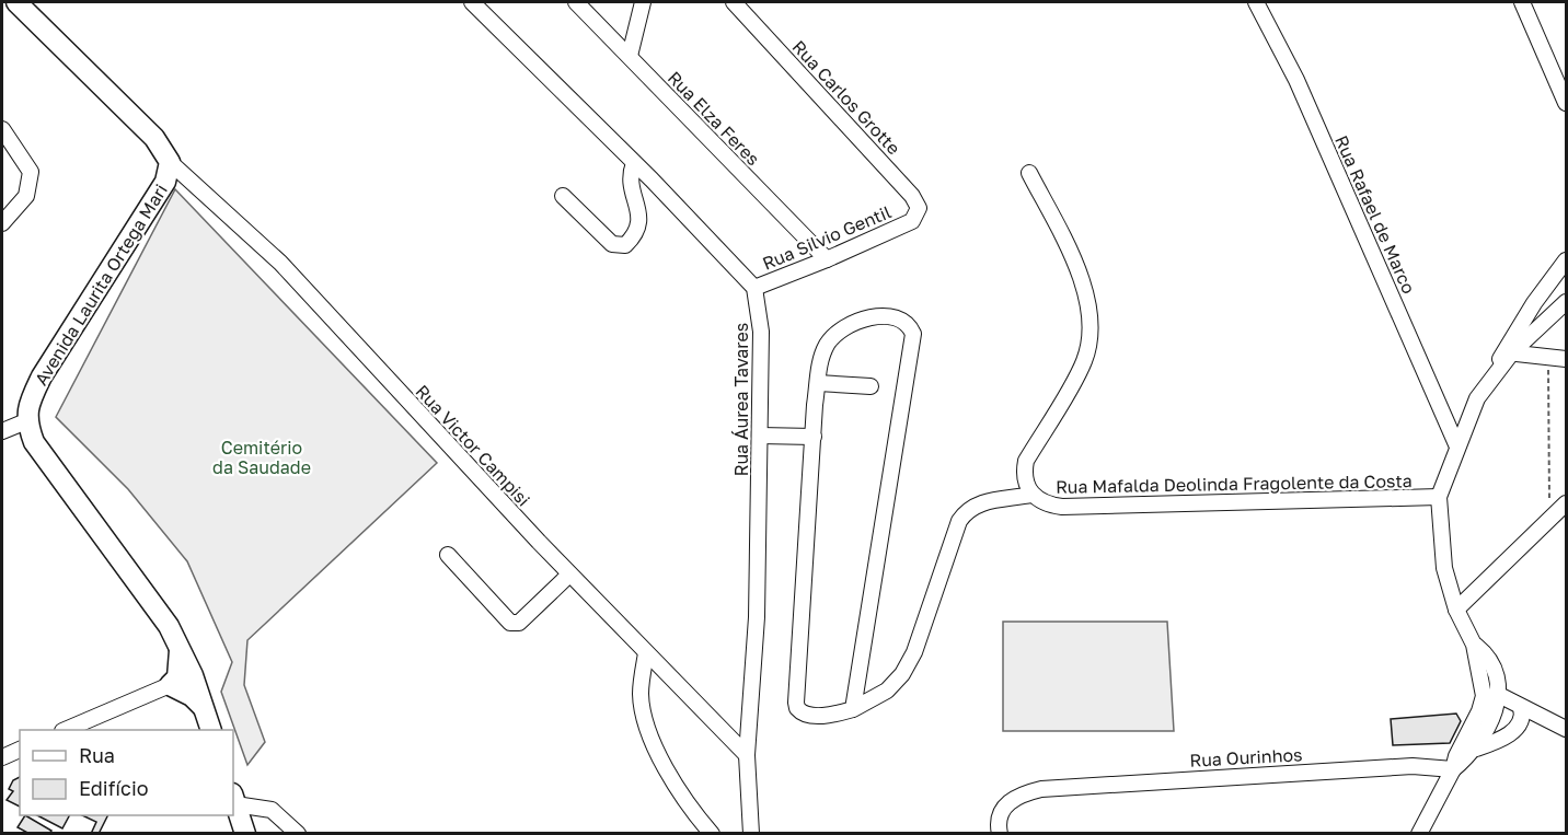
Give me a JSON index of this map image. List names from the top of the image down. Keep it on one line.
{"streets":{"main road":["Avenida Laurita Ortega Mari"],"street":["Rua Carlos Grotte","Rua Elza Feres","Rua Rafael de Marco","Rua Silvio Gentil","Rua Áurea Tavares","Rua Victor Campisi","Rua Mafalda Deolinda Fragolente da Costa","Rua Ourinhos"]},"crossings":[["Rua Carlos Grotte","Rua Silvio Gentil"],["Rua Elza Feres","Rua Silvio Gentil"],["Rua Silvio Gentil","Rua Áurea Tavares"],["Avenida Laurita Ortega Mari","Rua Victor Campisi"],["Rua Áurea Tavares","Rua Victor Campisi"]],"parks":["Cemitério da Saudade"],"legend":["Rua","Edifício"]}
